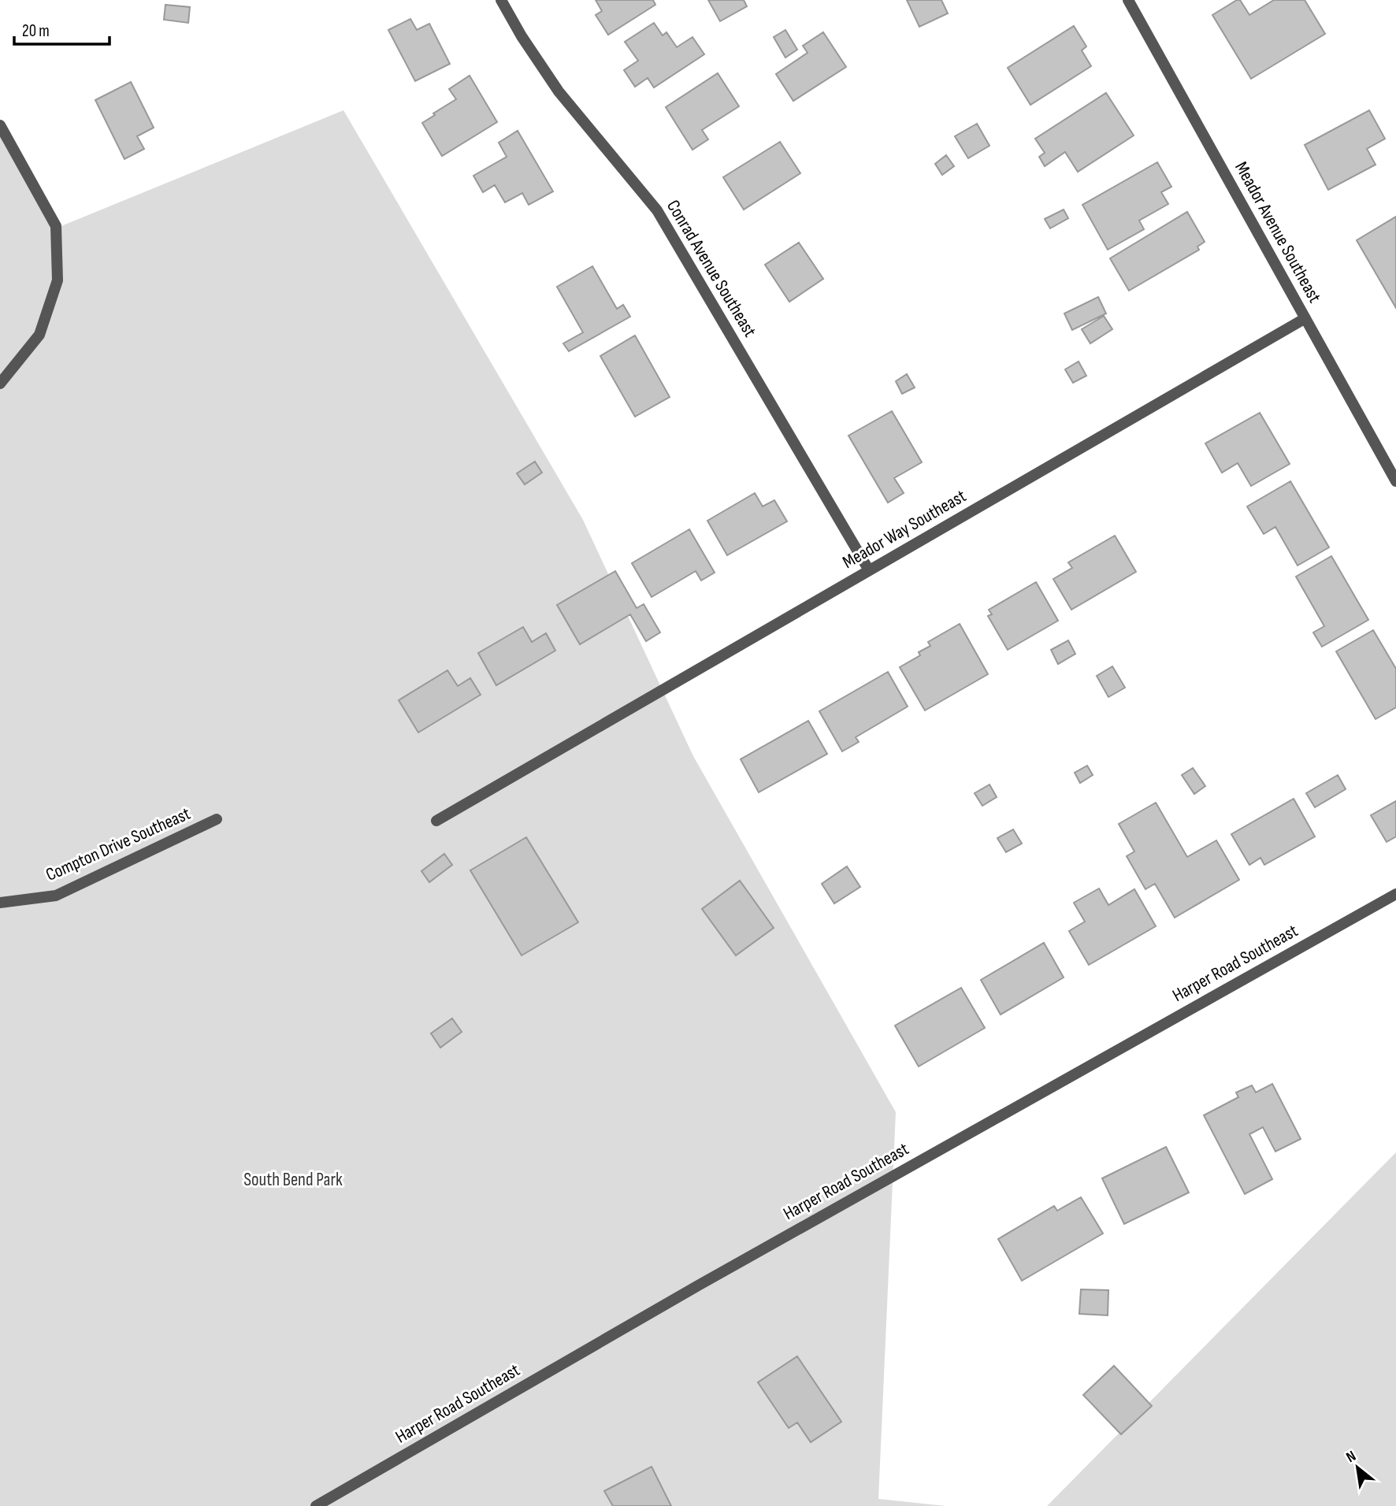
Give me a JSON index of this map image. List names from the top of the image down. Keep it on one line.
{"streets":{"street":["Meador Avenue Southeast","Conrad Avenue Southeast","Meador Way Southeast","Compton Drive Southeast","Harper Road Southeast"]},"crossings":[["Meador Avenue Southeast","Meador Way Southeast"],["Conrad Avenue Southeast","Meador Way Southeast"]],"parks":["South Bend Park"],"scale_bar":"20 m","north":"top left"}
